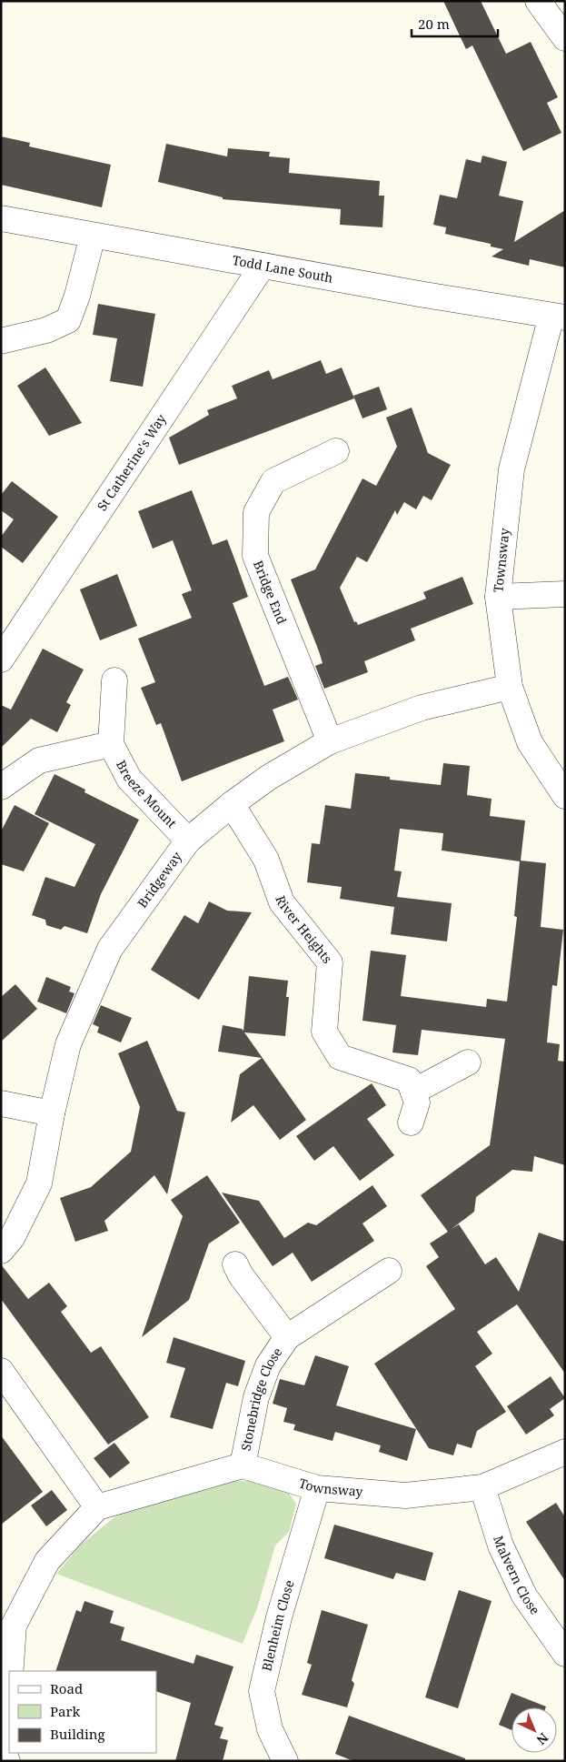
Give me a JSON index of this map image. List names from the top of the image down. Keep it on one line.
{"streets":{"street":["Todd Lane South","St Catherine's Way","Townsway","Bridge End","Breeze Mount","Bridgeway","River Heights","Stonebridge Close","Malvern Close","Blenheim Close"]},"crossings":[["Todd Lane South","St Catherine's Way"],["Todd Lane South","Townsway"],["Townsway","Bridgeway"],["Townsway","Stonebridge Close"],["Townsway","Malvern Close"],["Townsway","Blenheim Close"],["Bridge End","Bridgeway"],["Breeze Mount","Bridgeway"],["Bridgeway","River Heights"]],"legend":["Road","Park","Building"],"scale_bar":"20 m","north":"bottom right"}
